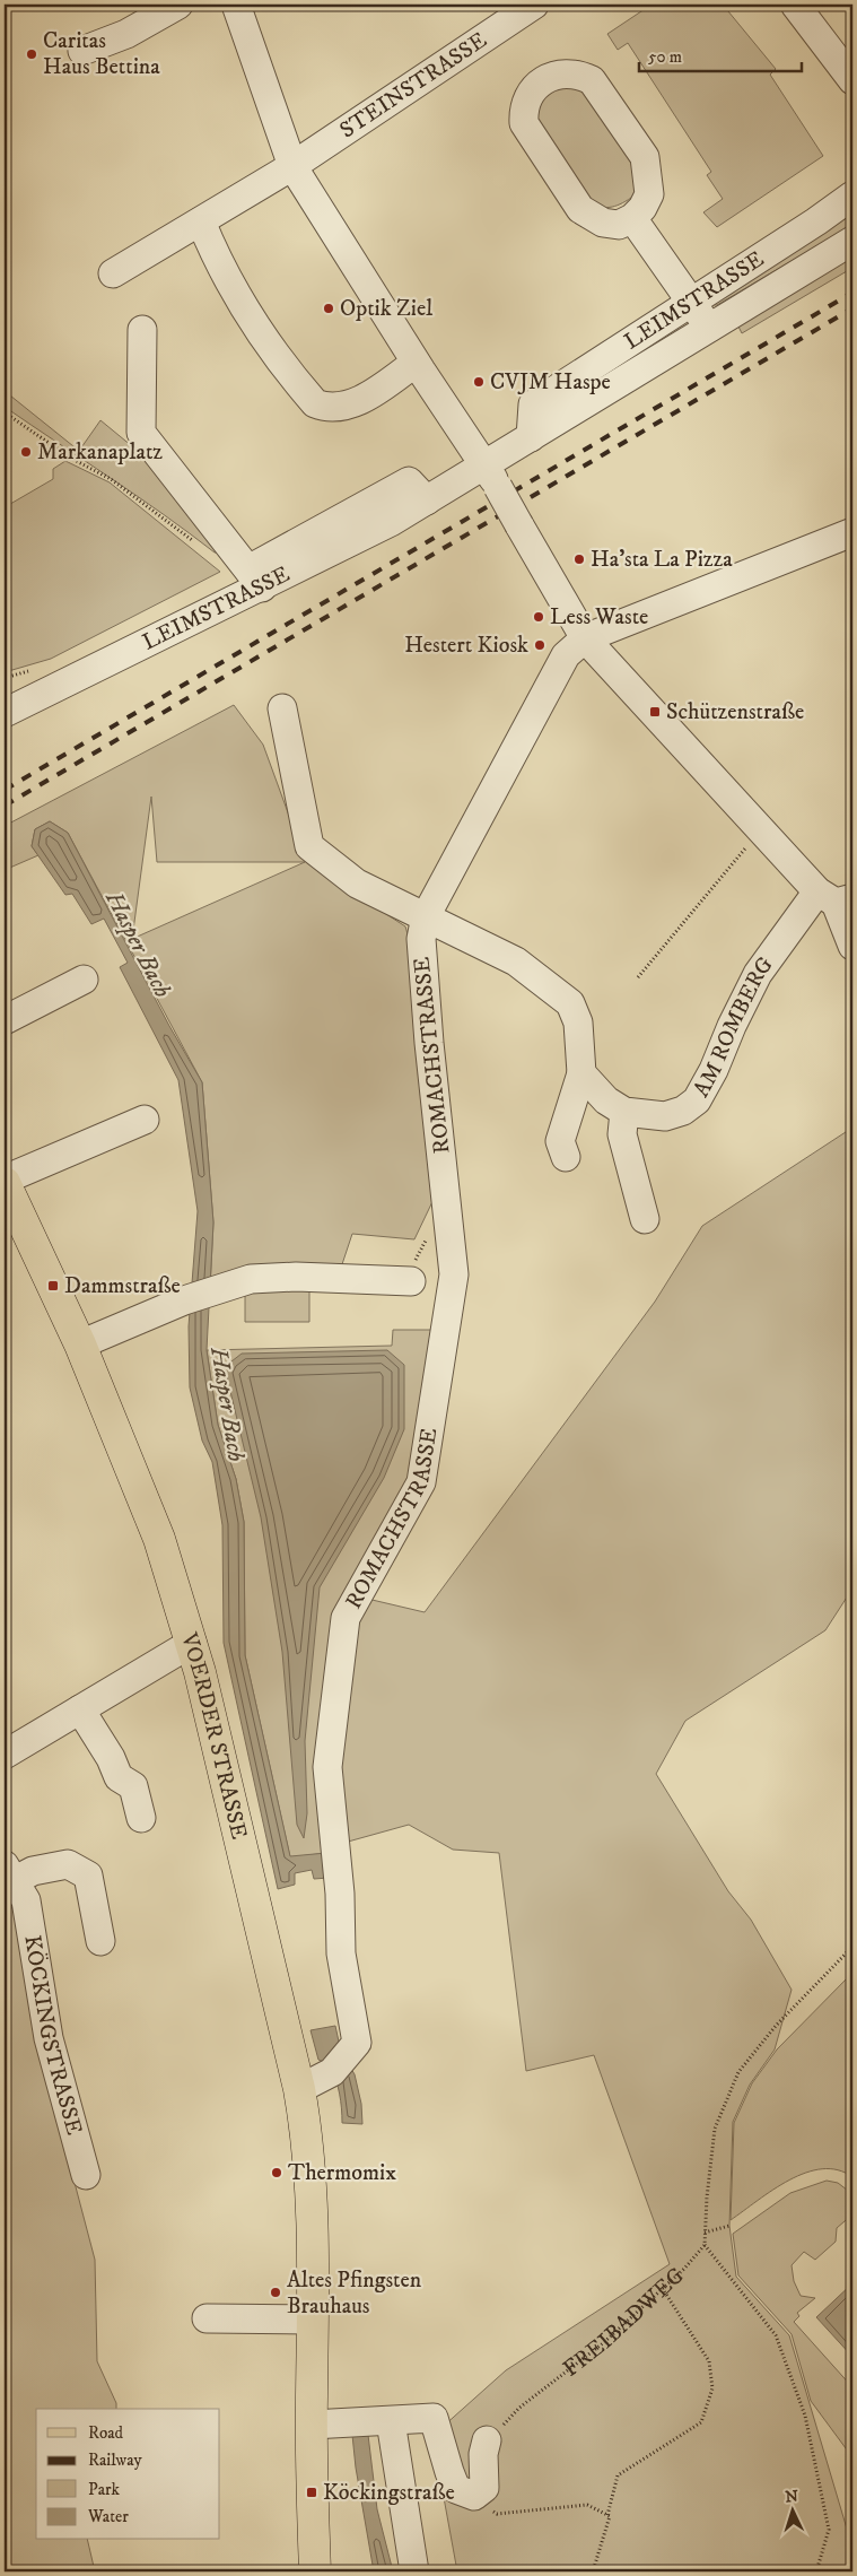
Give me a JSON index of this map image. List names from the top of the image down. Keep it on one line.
{"streets":{"main road":["VOERDER STRASSE"],"street":["STEINSTRASSE","LEIMSTRASSE","AM ROMBERG","ROMACHSTRASSE","KÖCKINGSTRASSE"],"path":["FREIBADWEG"]},"crossings":[["ROMACHSTRASSE","VOERDER STRASSE"]],"water":["Hasper Bach"],"places":{"other":["Caritas Haus Bettina","Optik Ziel","CVJM Haspe","Markanaplatz","Ha’sta La Pizza","Less Waste","Hestert Kiosk","Thermomix","Altes Pfingsten Brauhaus"],"transit":["Schützenstraße","Dammstraße","Köckingstraße"]},"legend":["Road","Railway","Park","Water"],"scale_bar":"50 m","north":"top"}
